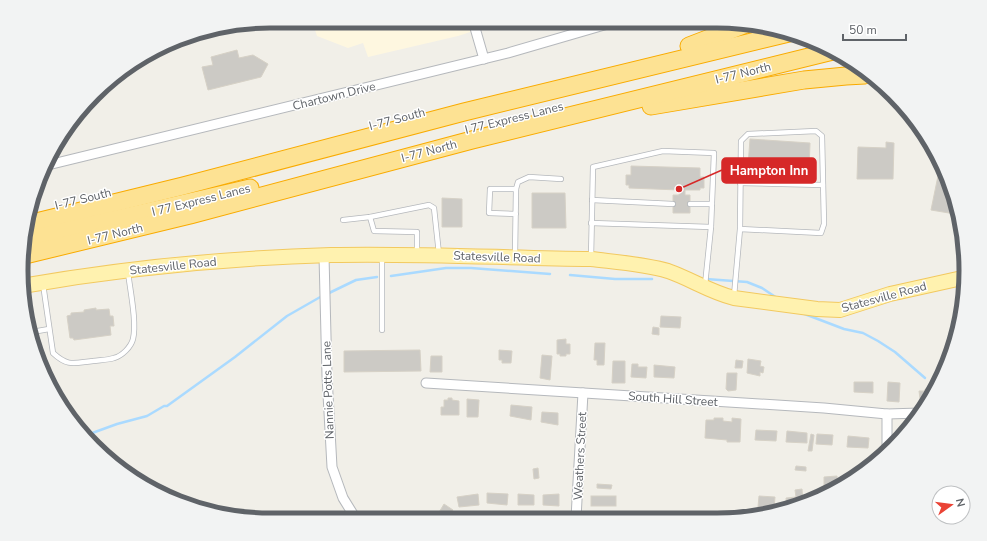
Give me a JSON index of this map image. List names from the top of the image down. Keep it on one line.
{"streets":{"highway":["I-77 North","I 77 Express Lanes","I-77 South"],"main road":["Statesville Road"],"street":["Chartown Drive","Nannie Potts Lane","South Hill Street","Weathers Street"]},"crossings":[["Statesville Road","Nannie Potts Lane"],["South Hill Street","Weathers Street"]],"places":["Hampton Inn"],"scale_bar":"50 m","north":"right"}
